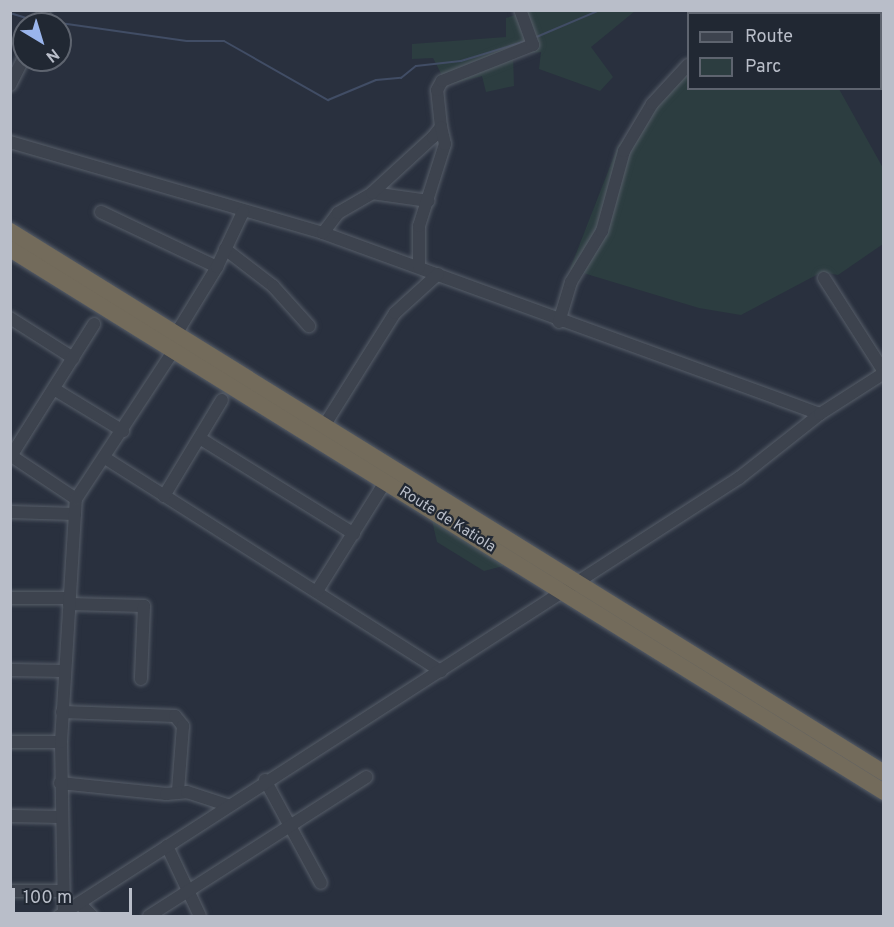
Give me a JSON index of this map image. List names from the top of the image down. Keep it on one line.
{"streets":{"highway":["Route de Katiola"]},"legend":["Route","Parc"],"scale_bar":"100 m","north":"bottom right"}
